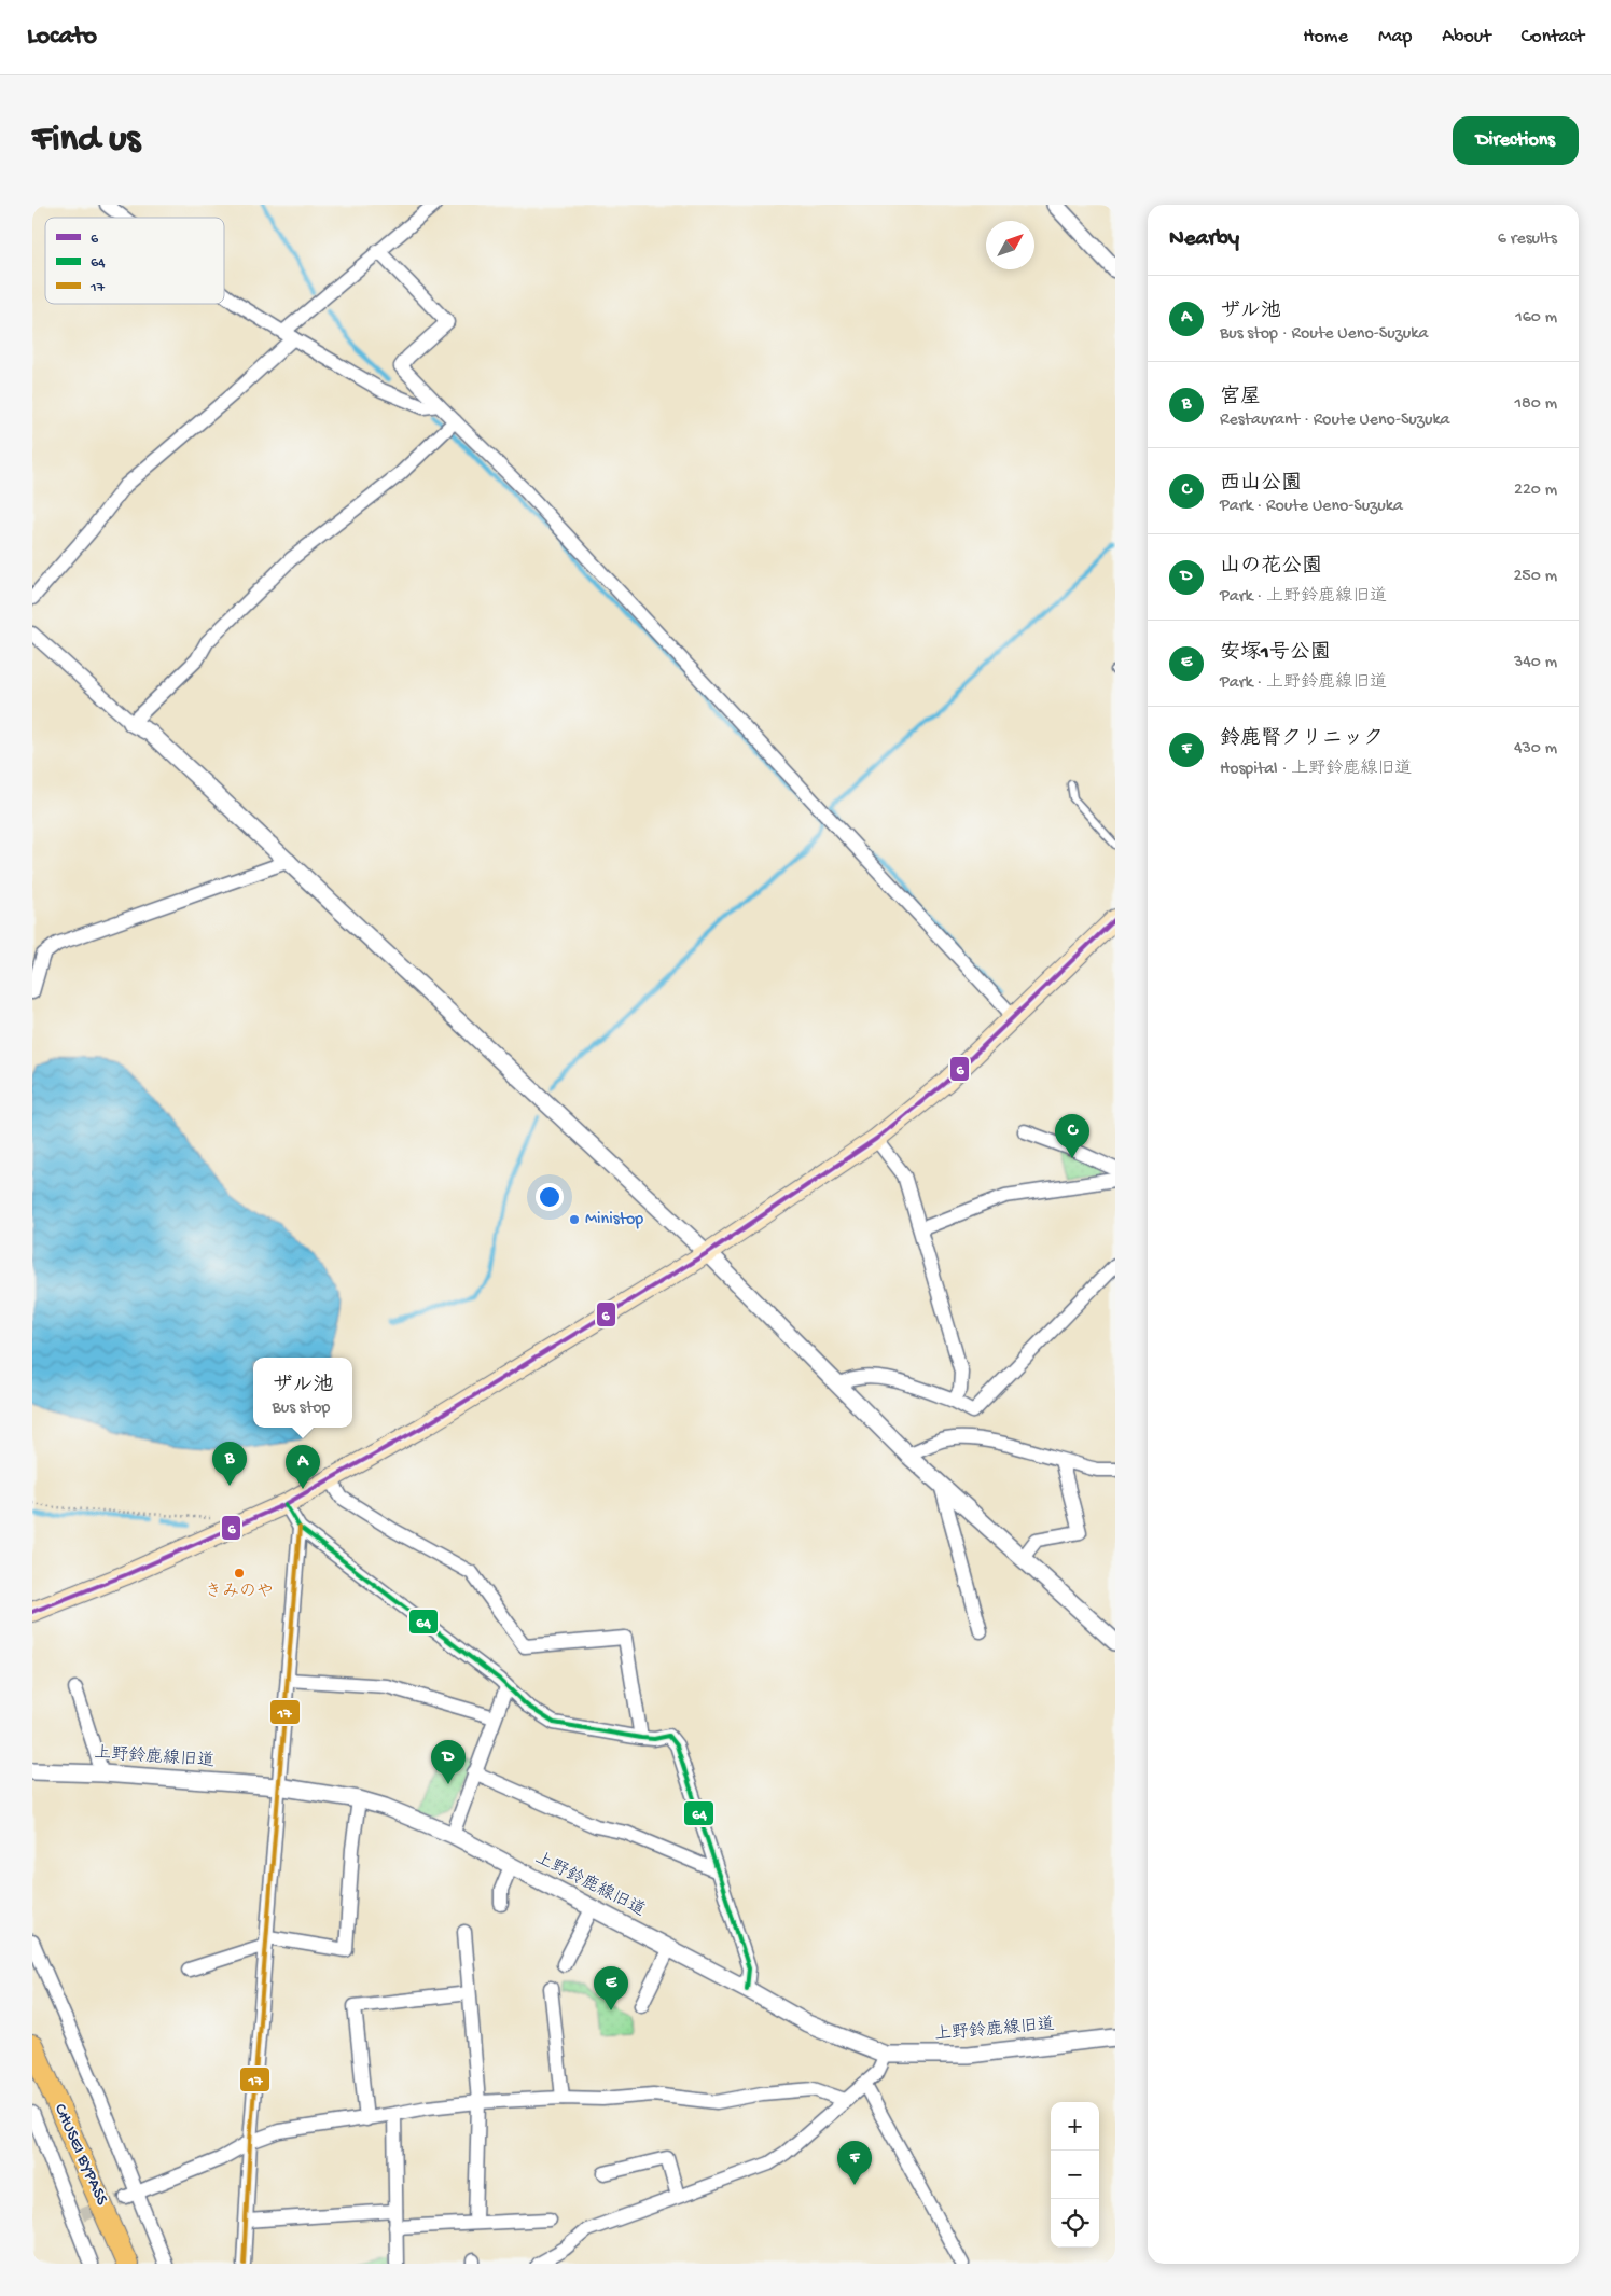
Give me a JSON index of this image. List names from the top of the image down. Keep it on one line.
{"streets":{"highway":["CHUSEI BYPASS"],"street":["上野鈴鹿線旧道"]},"places":["Ministop","きみのや"],"lines":["transit line 6","transit line 64","transit line 17"],"legend":["6","64","17"],"north":"top right","page":{"header":"Locato","nav":["Home","Map","About","Contact"],"buttons":"Directions","title":"Find us","heading":["Nearby","6 results"],"list":[{"mark":"A","name":"ザル池","note":"Bus stop · Route Ueno-Suzuka","value":"160 m"},{"mark":"B","name":"宮屋","note":"Restaurant · Route Ueno-Suzuka","value":"180 m"},{"mark":"C","name":"西山公園","note":"Park · Route Ueno-Suzuka","value":"220 m"},{"mark":"D","name":"山の花公園","note":"Park · 上野鈴鹿線旧道","value":"250 m"},{"mark":"E","name":"安塚1号公園","note":"Park · 上野鈴鹿線旧道","value":"340 m"},{"mark":"F","name":"鈴鹿腎クリニック","note":"Hospital · 上野鈴鹿線旧道","value":"430 m"}],"pins":["C","B","A","D","E","F"],"popup":["ザル池","Bus stop"],"map_buttons":["+","−"]}}
